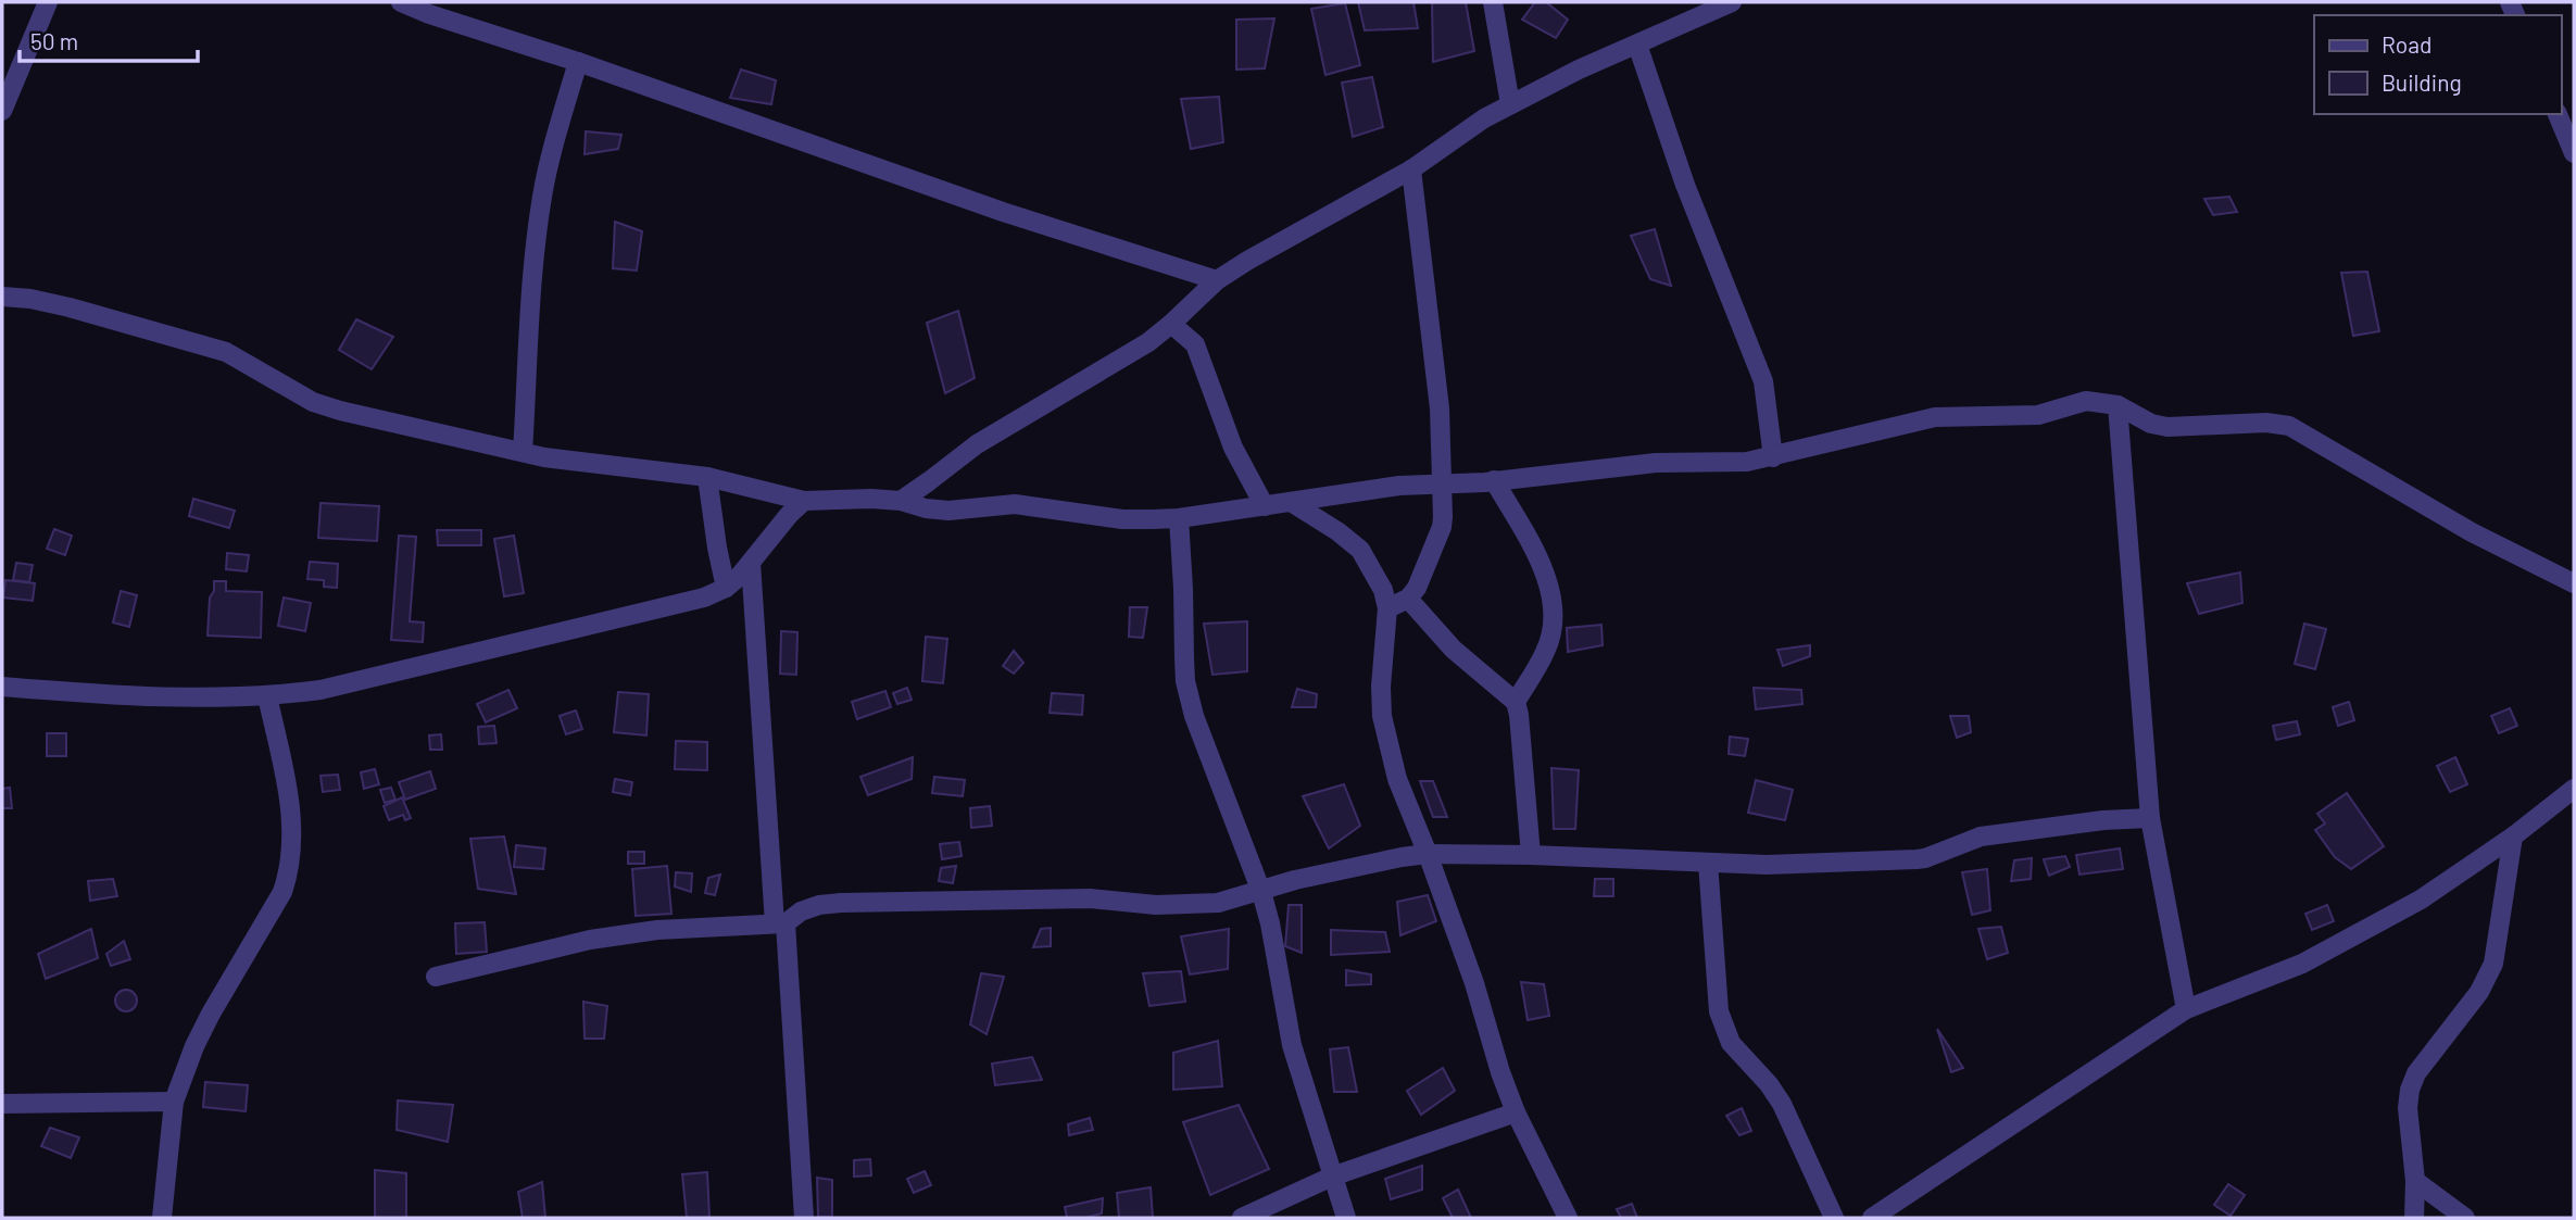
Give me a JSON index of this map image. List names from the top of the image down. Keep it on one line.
{"legend":["Road","Building"],"scale_bar":"50 m"}
